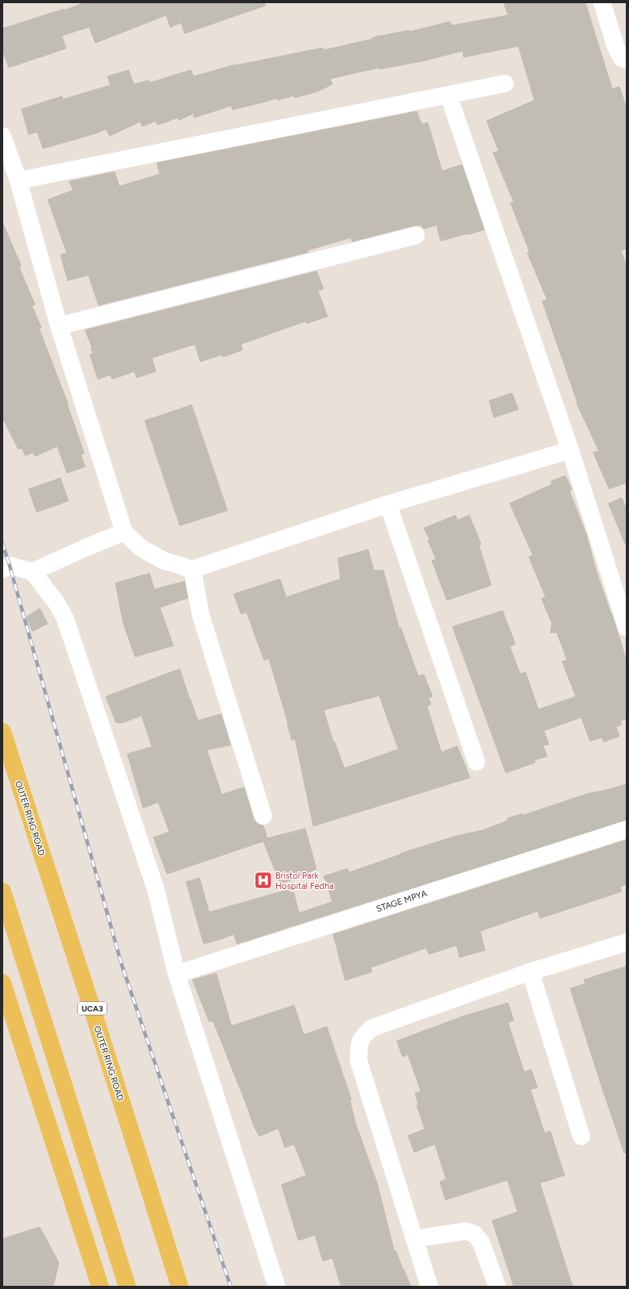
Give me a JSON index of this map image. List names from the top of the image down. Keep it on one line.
{"streets":{"main road":["OUTER RING ROAD","UCA3"],"street":["STAGE MPYA"]},"places":{"hospital":["Bristol Park Hospital Fedha"]}}
